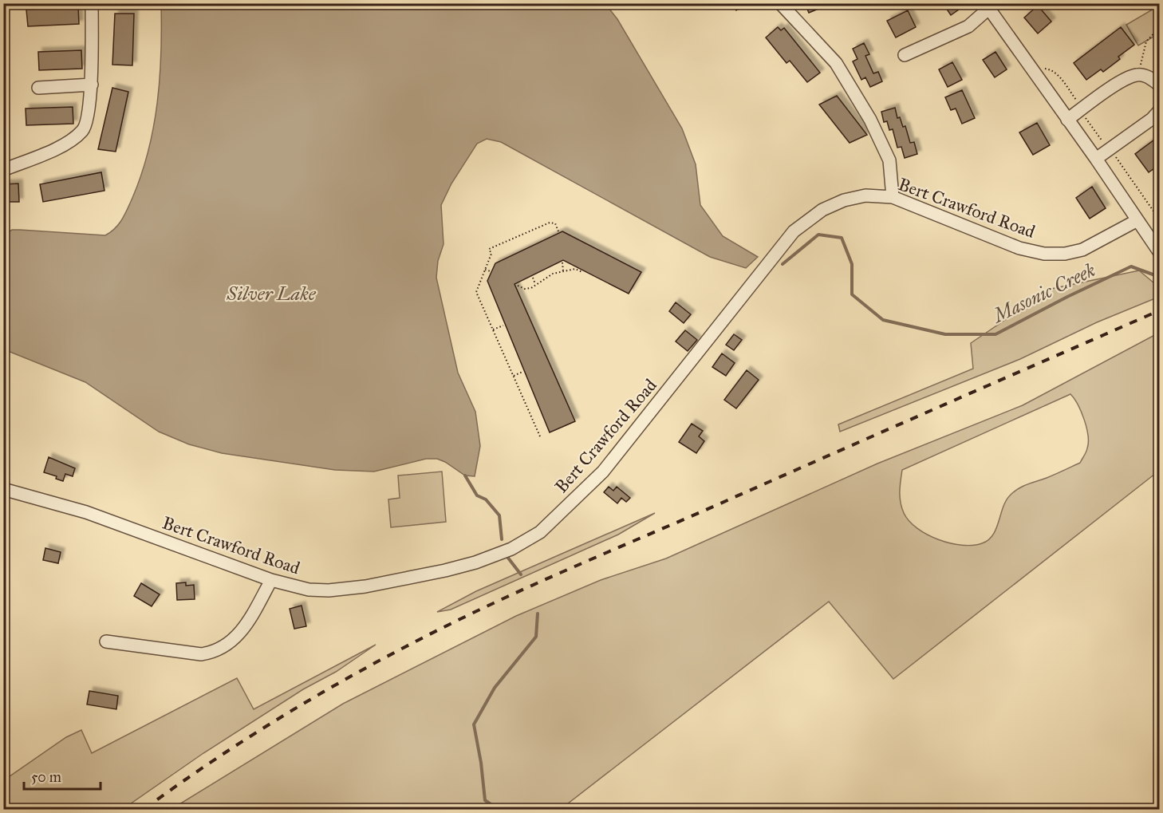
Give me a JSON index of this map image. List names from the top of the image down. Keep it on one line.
{"streets":{"street":["Bert Crawford Road"]},"water":["Masonic Creek","Silver Lake"],"scale_bar":"50 m"}
